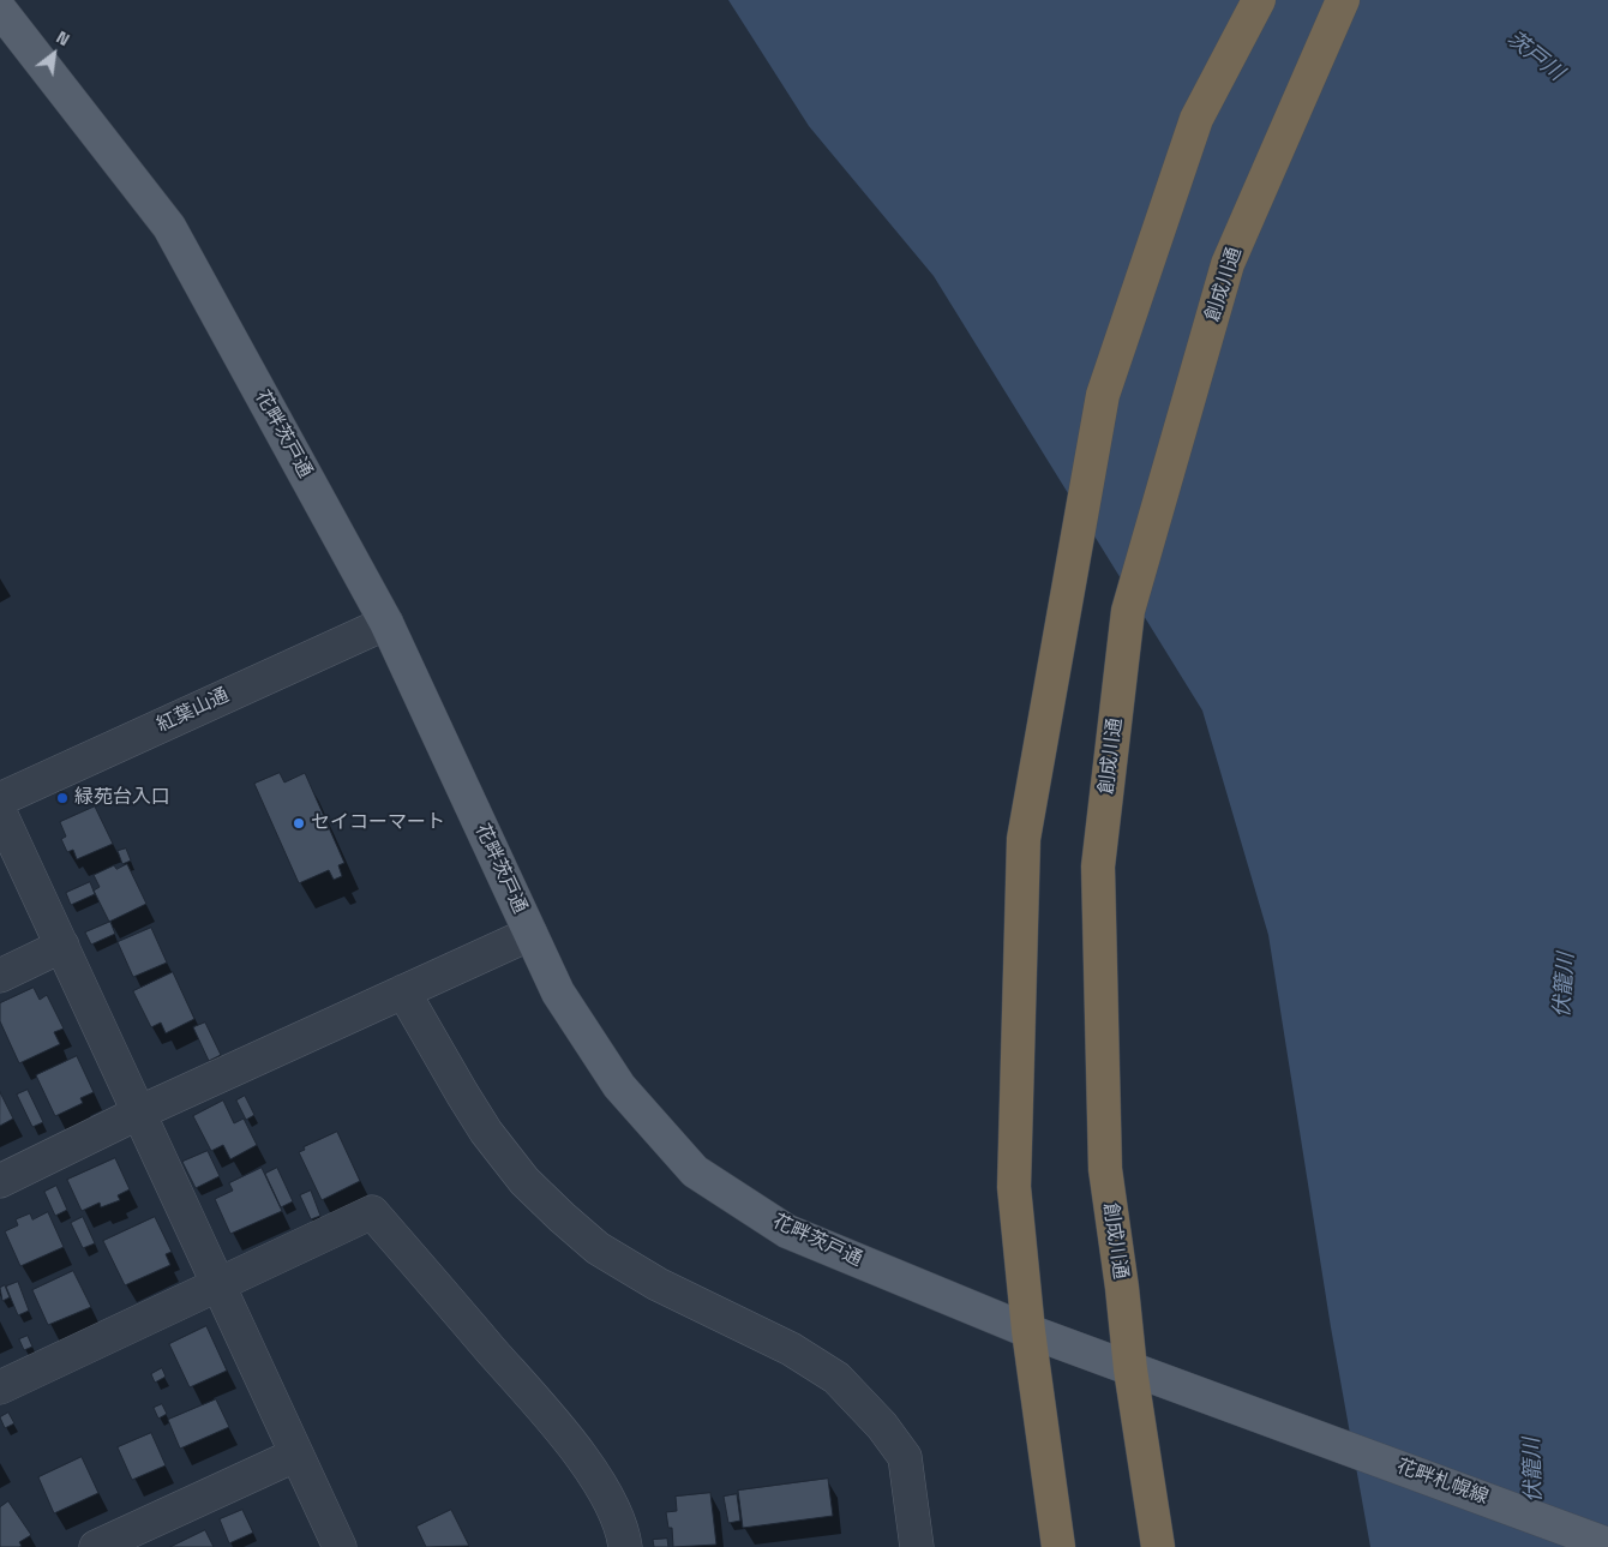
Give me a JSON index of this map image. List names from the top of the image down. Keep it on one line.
{"streets":{"highway":["創成川通"],"main road":["花畔茨戸通","花畔札幌線"],"street":["紅葉山通"]},"crossings":[["創成川通","花畔茨戸通"],["花畔茨戸通","紅葉山通"],["花畔茨戸通","花畔札幌線"]],"water":["茨戸川","伏籠川"],"places":["緑苑台入口","セイコーマート"],"north":"top right"}
